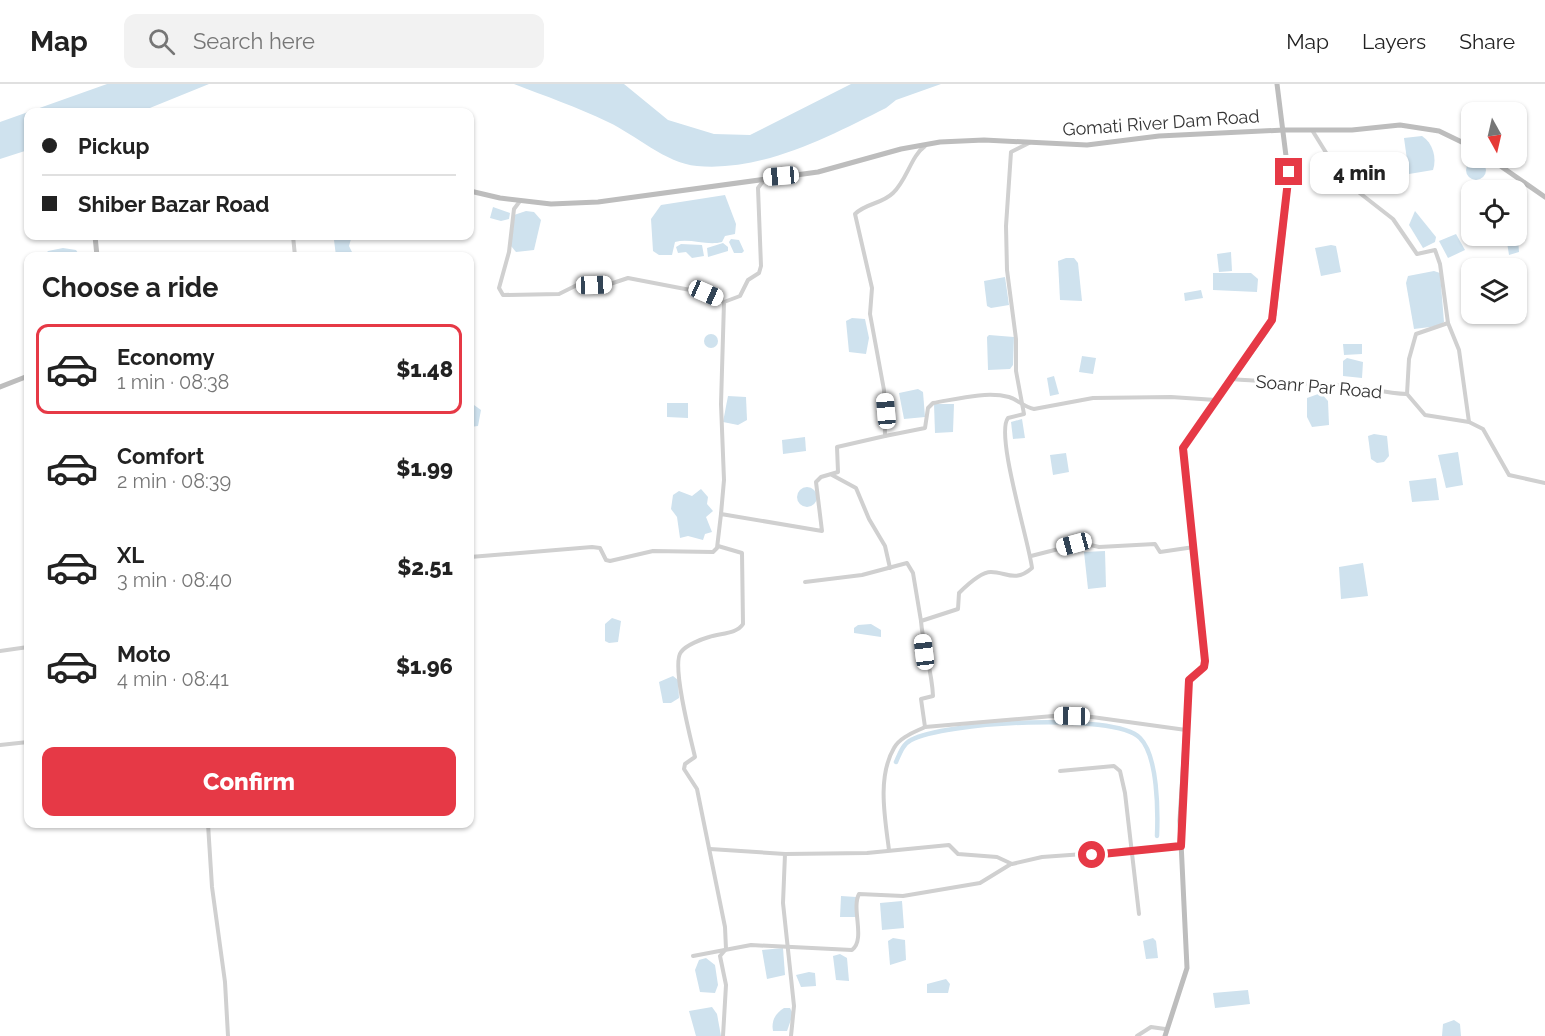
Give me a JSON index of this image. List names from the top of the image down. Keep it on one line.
{"streets":{"main road":["Gomati River Dam Road"],"street":["Soanr Par Road"]},"north":"bottom","page":{"header":"Map","search":"Search here","nav":["Map","Layers","Share"],"banner":["Pickup","Shiber Bazar Road"],"bubble":"4 min","heading":"Choose a ride","list":[{"name":"Economy","note":"1 min · 08:38","value":"$1.48"},{"name":"Comfort","note":"2 min · 08:39","value":"$1.99"},{"name":"XL","note":"3 min · 08:40","value":"$2.51"},{"name":"Moto","note":"4 min · 08:41","value":"$1.96"}],"buttons":"Confirm"}}
